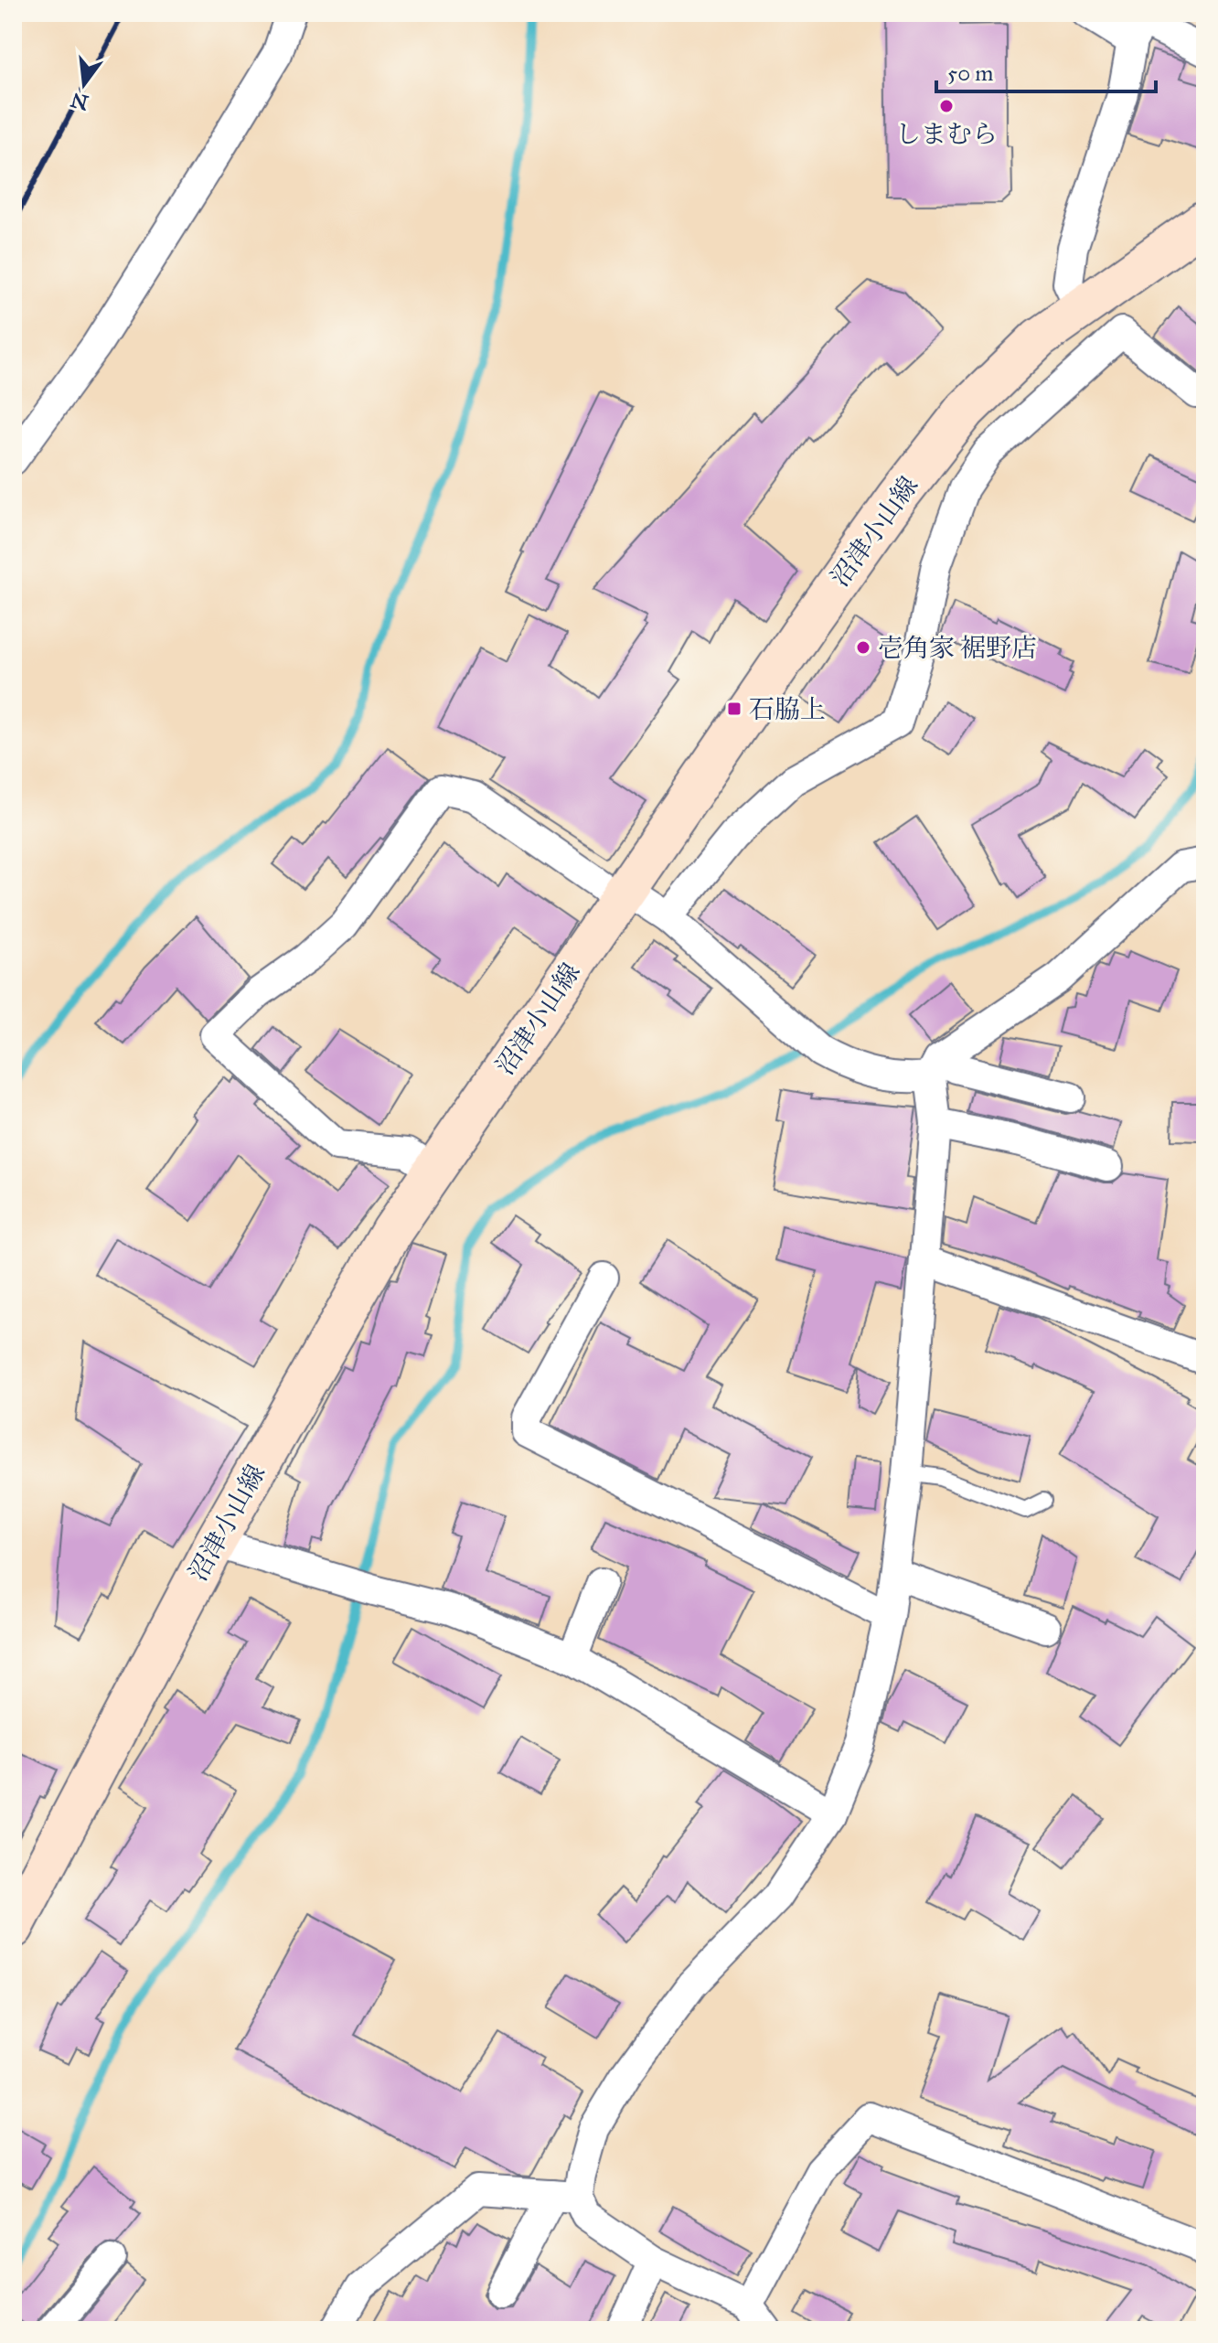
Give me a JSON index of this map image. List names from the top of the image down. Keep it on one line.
{"streets":{"main road":["沼津小山線"]},"places":{"other":["しまむら","壱角家 裾野店"],"transit":["石脇上"]},"scale_bar":"50 m","north":"bottom"}
